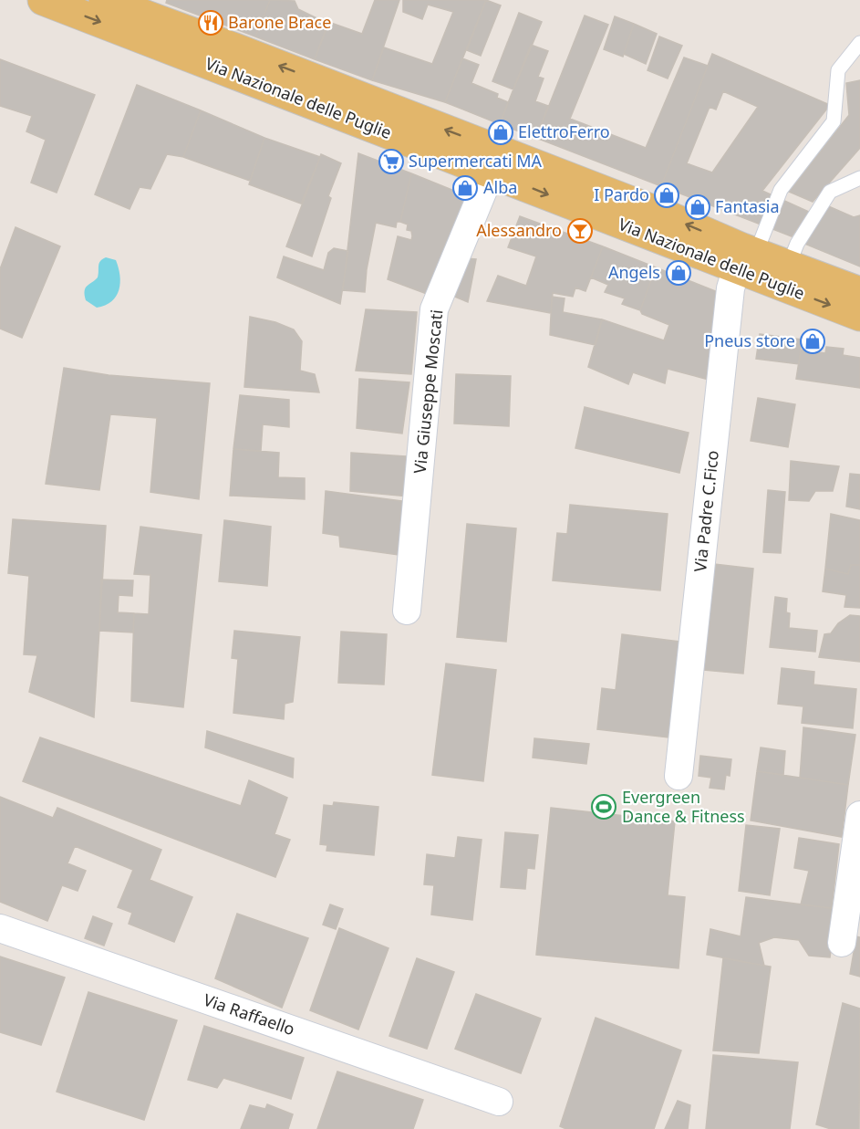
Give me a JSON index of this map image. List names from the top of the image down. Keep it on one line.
{"streets":{"main road":["Via Nazionale delle Puglie"],"street":["Via Giuseppe Moscati","Via Padre C.Fico","Via Raffaello"]},"crossings":[["Via Nazionale delle Puglie","Via Giuseppe Moscati"],["Via Nazionale delle Puglie","Via Padre C.Fico"]],"places":{"restaurant":["Barone Brace"],"shop":["ElettroFerro","Alba","I Pardo","Fantasia","Angels","Pneus store"],"supermarket":["Supermercati MA"],"bar":["Alessandro"],"sports":["Evergreen Dance & Fitness"]}}
